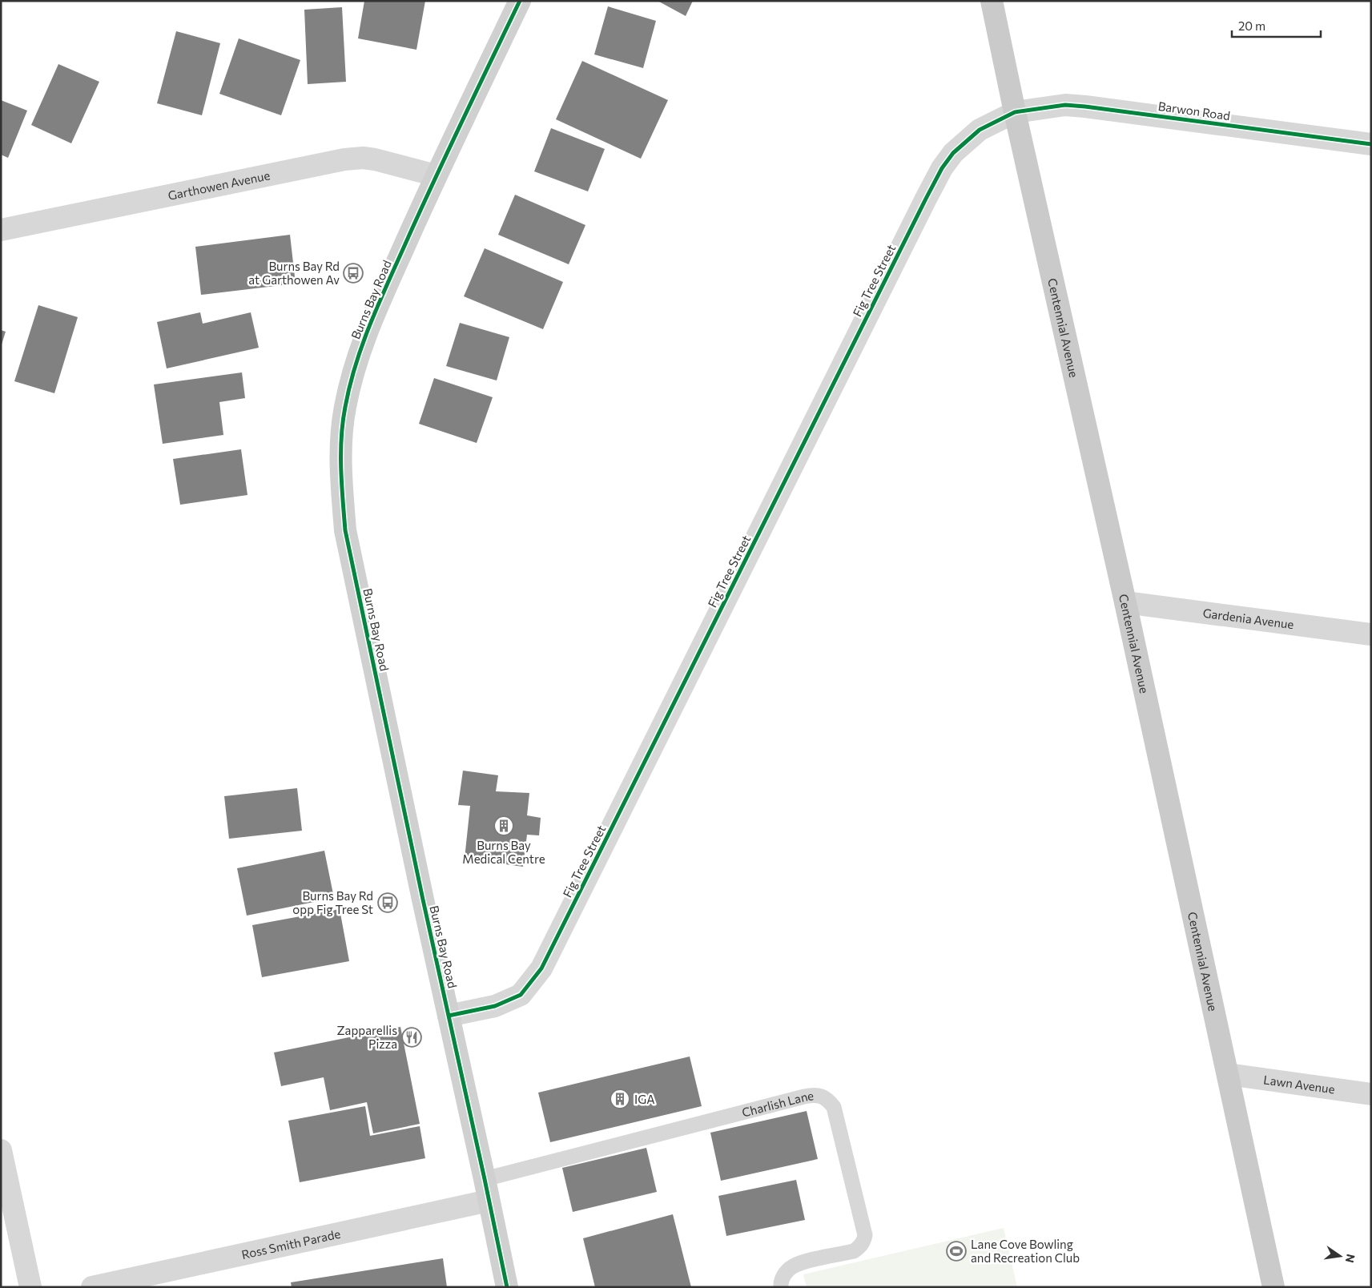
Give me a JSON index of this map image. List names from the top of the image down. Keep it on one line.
{"streets":{"main road":["Centennial Avenue"],"street":["Barwon Road","Garthowen Avenue","Fig Tree Street","Burns Bay Road","Gardenia Avenue","Lawn Avenue","Ross Smith Parade"],"lane":["Charlish Lane"]},"crossings":[["Barwon Road","Fig Tree Street"],["Barwon Road","Centennial Avenue"],["Garthowen Avenue","Burns Bay Road"],["Fig Tree Street","Burns Bay Road"],["Fig Tree Street","Centennial Avenue"],["Burns Bay Road","Charlish Lane"],["Burns Bay Road","Ross Smith Parade"],["Centennial Avenue","Gardenia Avenue"],["Centennial Avenue","Lawn Avenue"]],"places":{"bus stop":["Burns Bay Rd at Garthowen Av","Burns Bay Rd opp Fig Tree St"],"building":["Burns Bay Medical Centre","IGA"],"restaurant":["Zapparellis Pizza"],"sports":["Lane Cove Bowling and Recreation Club"]},"scale_bar":"20 m","north":"right"}
